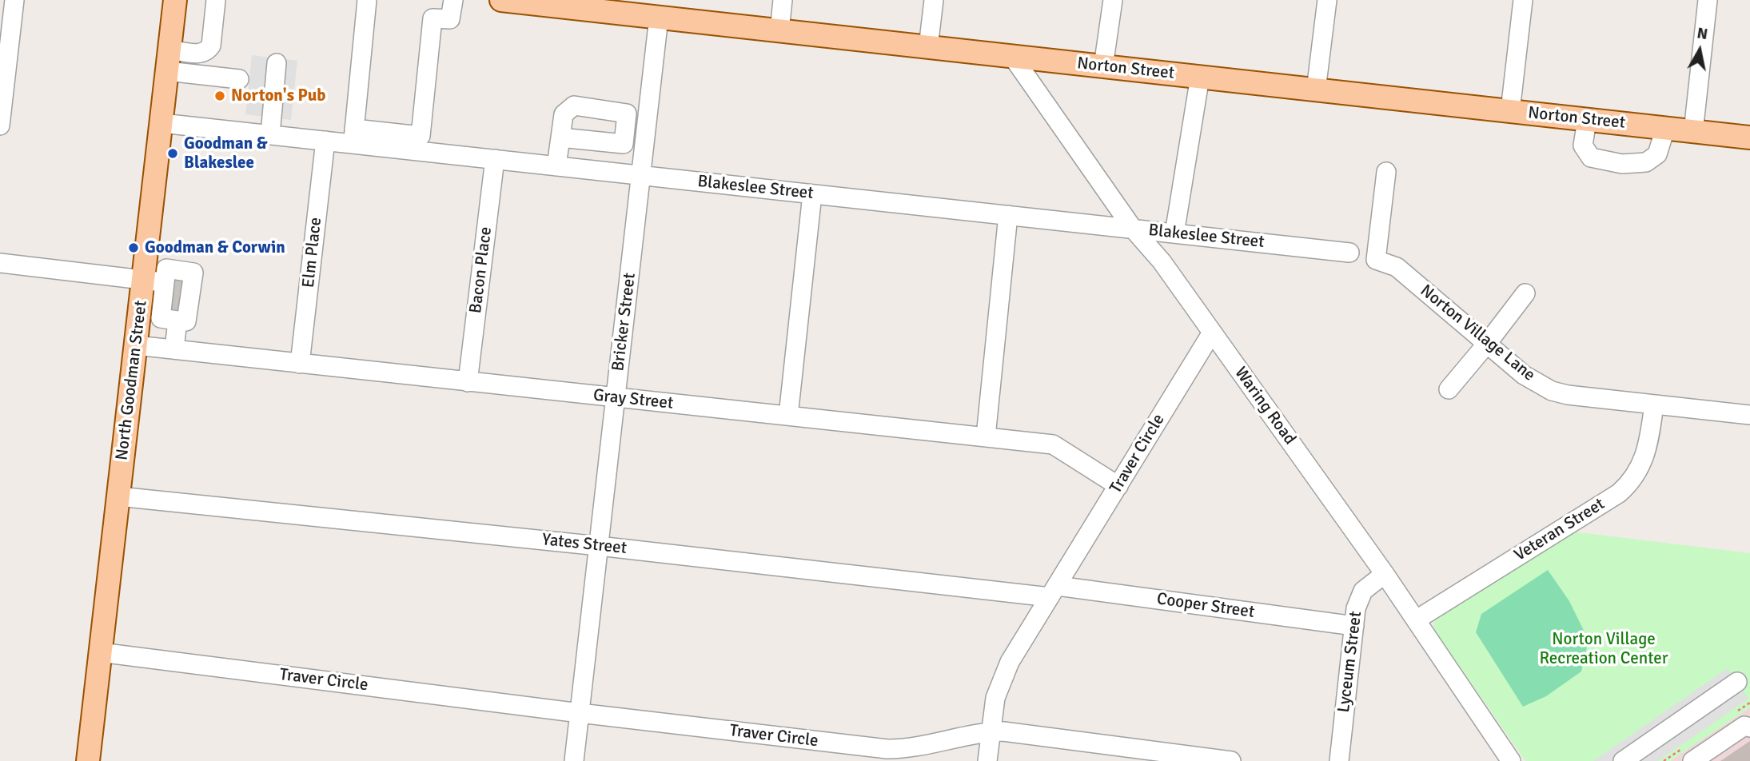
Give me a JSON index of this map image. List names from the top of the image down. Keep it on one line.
{"streets":{"main road":["Norton Street","North Goodman Street"],"street":["Blakeslee Street","Elm Place","Bacon Place","Bricker Street","Norton Village Lane","Gray Street","Waring Road","Traver Circle","Veteran Street","Yates Street","Cooper Street","Lyceum Street"]},"crossings":[["Norton Street","Bricker Street"],["Norton Street","Waring Road"],["Blakeslee Street","Elm Place"],["Blakeslee Street","Bacon Place"],["Blakeslee Street","Bricker Street"],["Blakeslee Street","North Goodman Street"],["Blakeslee Street","Waring Road"],["Elm Place","Gray Street"],["Bacon Place","Gray Street"],["Bricker Street","Gray Street"],["Bricker Street","Traver Circle"],["Bricker Street","Yates Street"],["Norton Village Lane","Veteran Street"],["North Goodman Street","Gray Street"],["North Goodman Street","Traver Circle"],["North Goodman Street","Yates Street"],["Gray Street","Traver Circle"],["Waring Road","Traver Circle"],["Waring Road","Veteran Street"],["Waring Road","Lyceum Street"],["Traver Circle","Yates Street"],["Traver Circle","Cooper Street"],["Yates Street","Cooper Street"],["Cooper Street","Lyceum Street"]],"parks":["Norton Village Recreation Center"],"places":["Norton's Pub","Goodman & Blakeslee","Goodman & Corwin"],"north":"top"}
